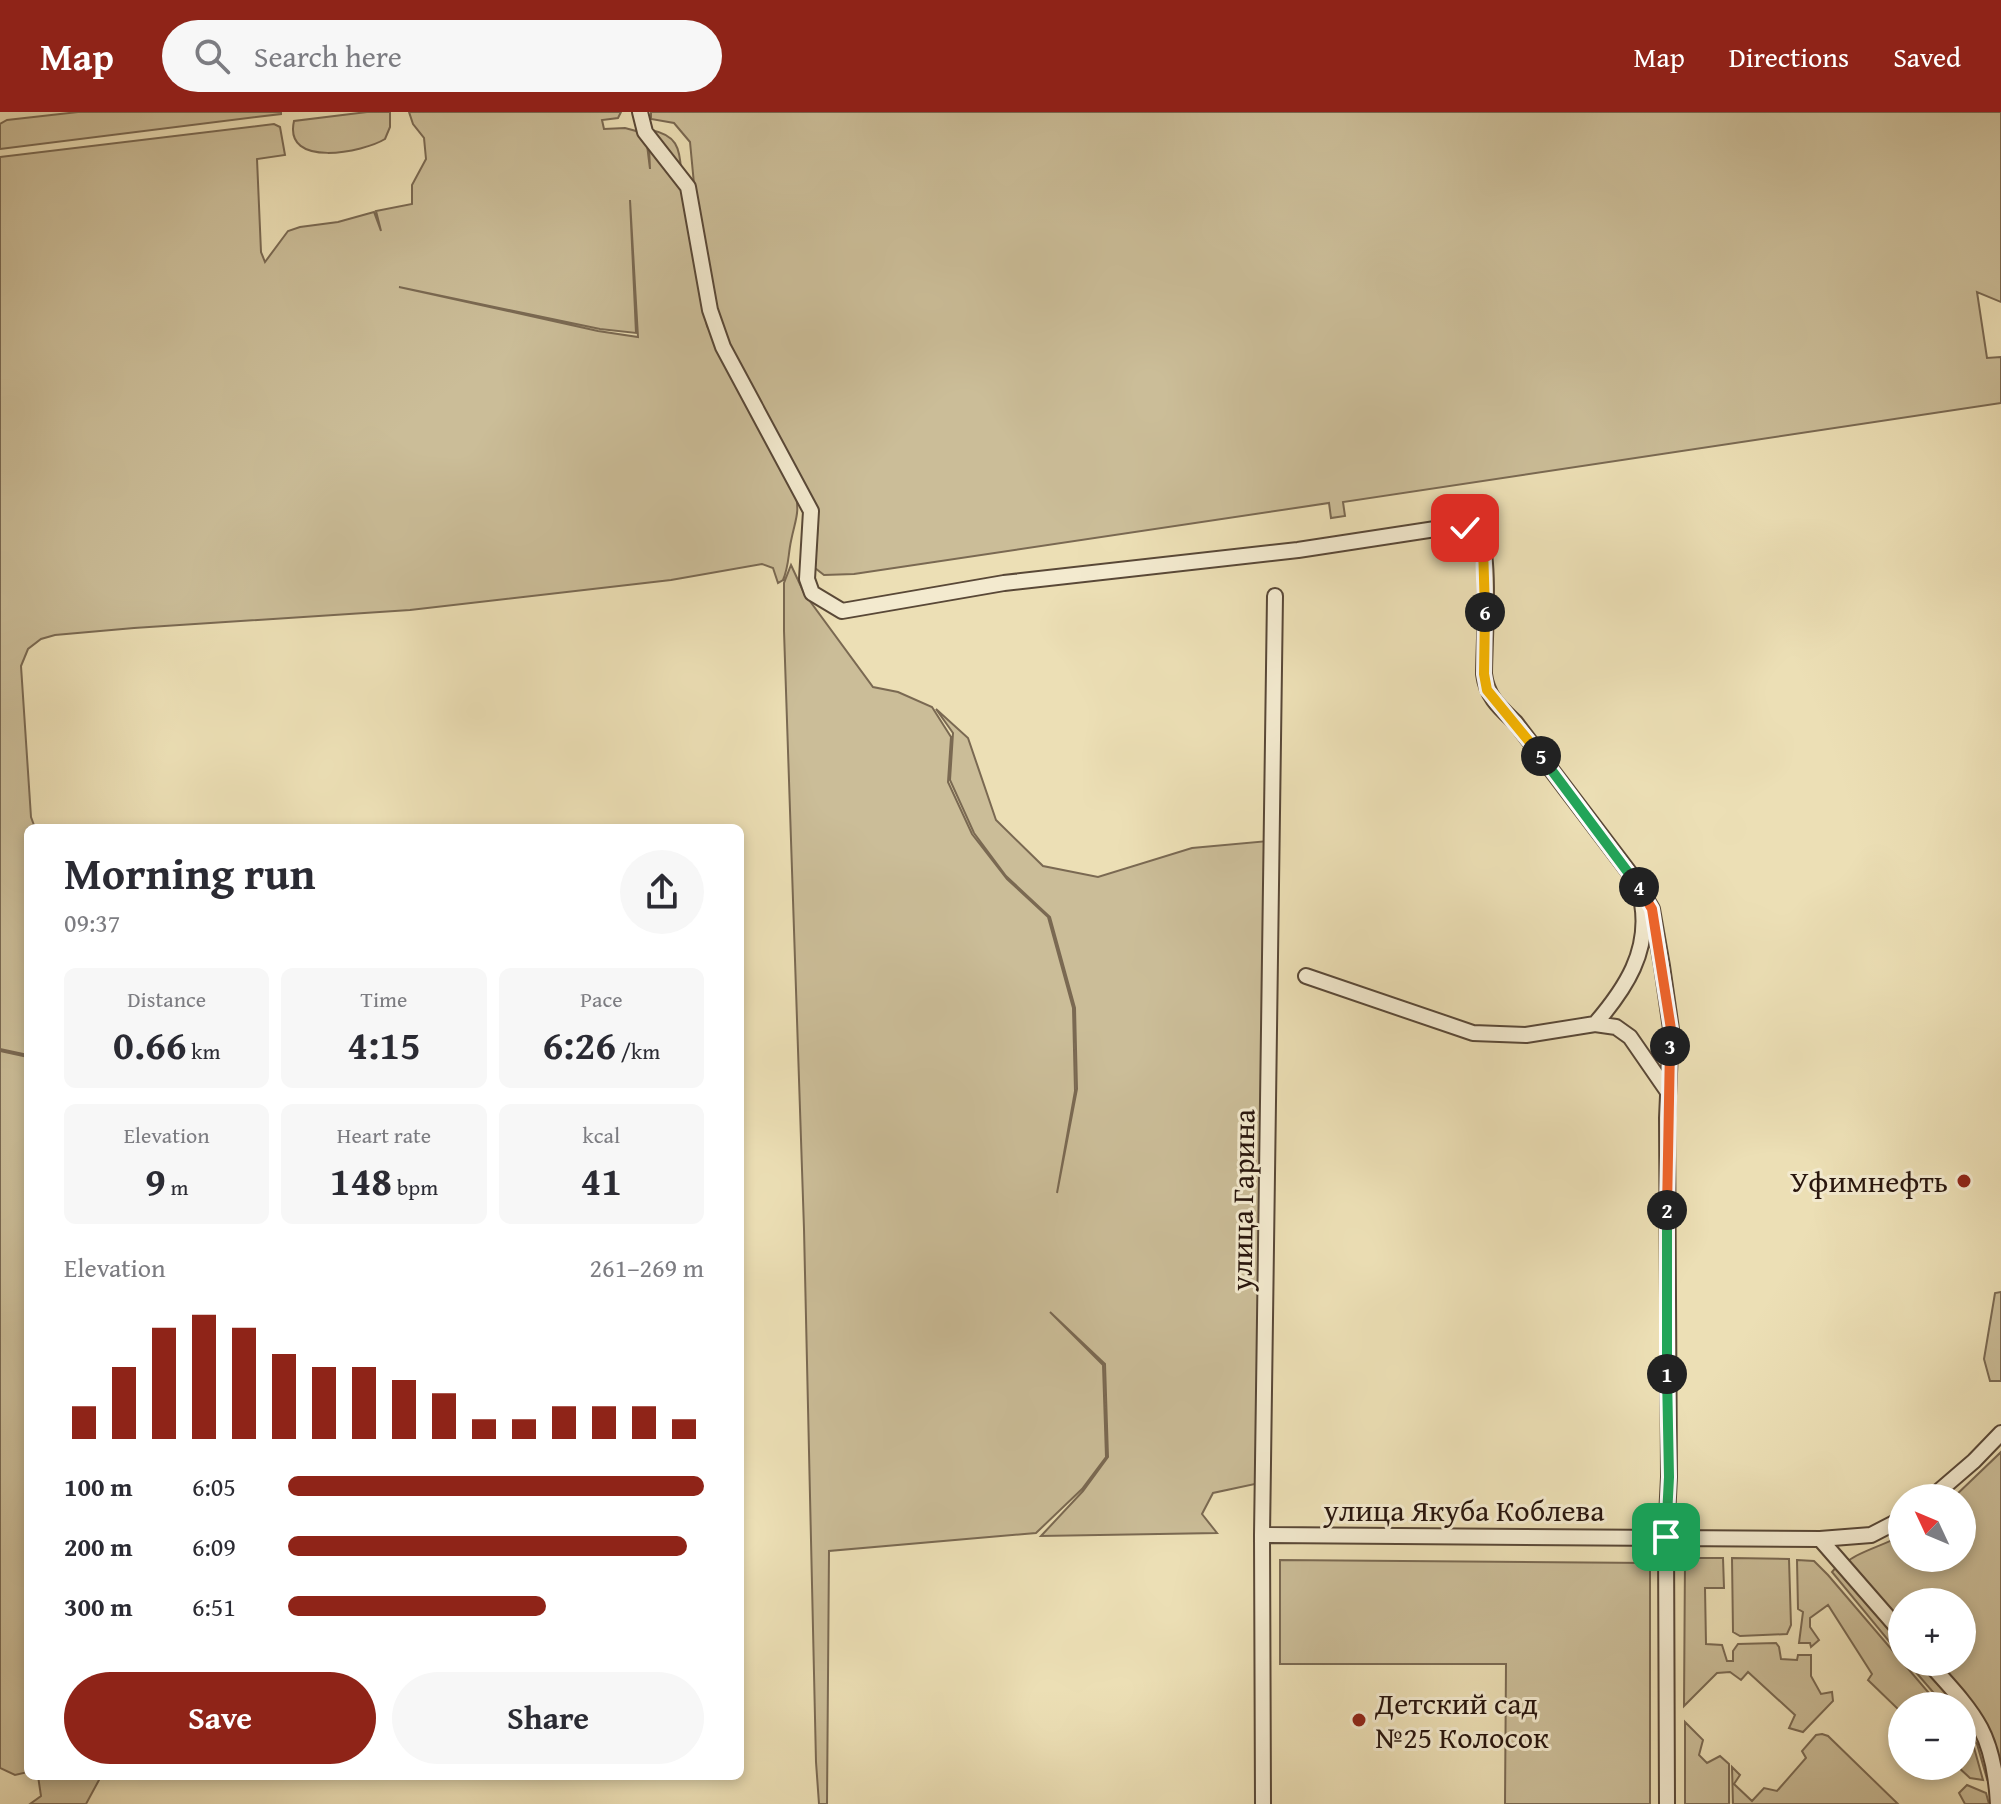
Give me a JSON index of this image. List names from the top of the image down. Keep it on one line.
{"streets":{"street":["улица Гарина","улица Якуба Коблева"]},"crossings":[["улица Гарина","улица Якуба Коблева"]],"places":["Уфимнефть","Детский сад №25 Колосок"],"north":"top left","page":{"header":"Map","search":"Search here","nav":["Map","Directions","Saved"],"pins":["6","5","4","3","2","1"],"heading":["Morning run","09:37"],"stats":[["Distance","0.66 km"],["Time","4:15"],["Pace","6:26 /km"],["Elevation","9 m"],["Heart rate","148 bpm"],["kcal","41"]],"chart":["Elevation","261–269 m"],"list":[{"name":"100 m","note":"6:05"},{"name":"200 m","note":"6:09"},{"name":"300 m","note":"6:51"}],"map_buttons":["+","−"],"buttons":["Save","Share"]}}
